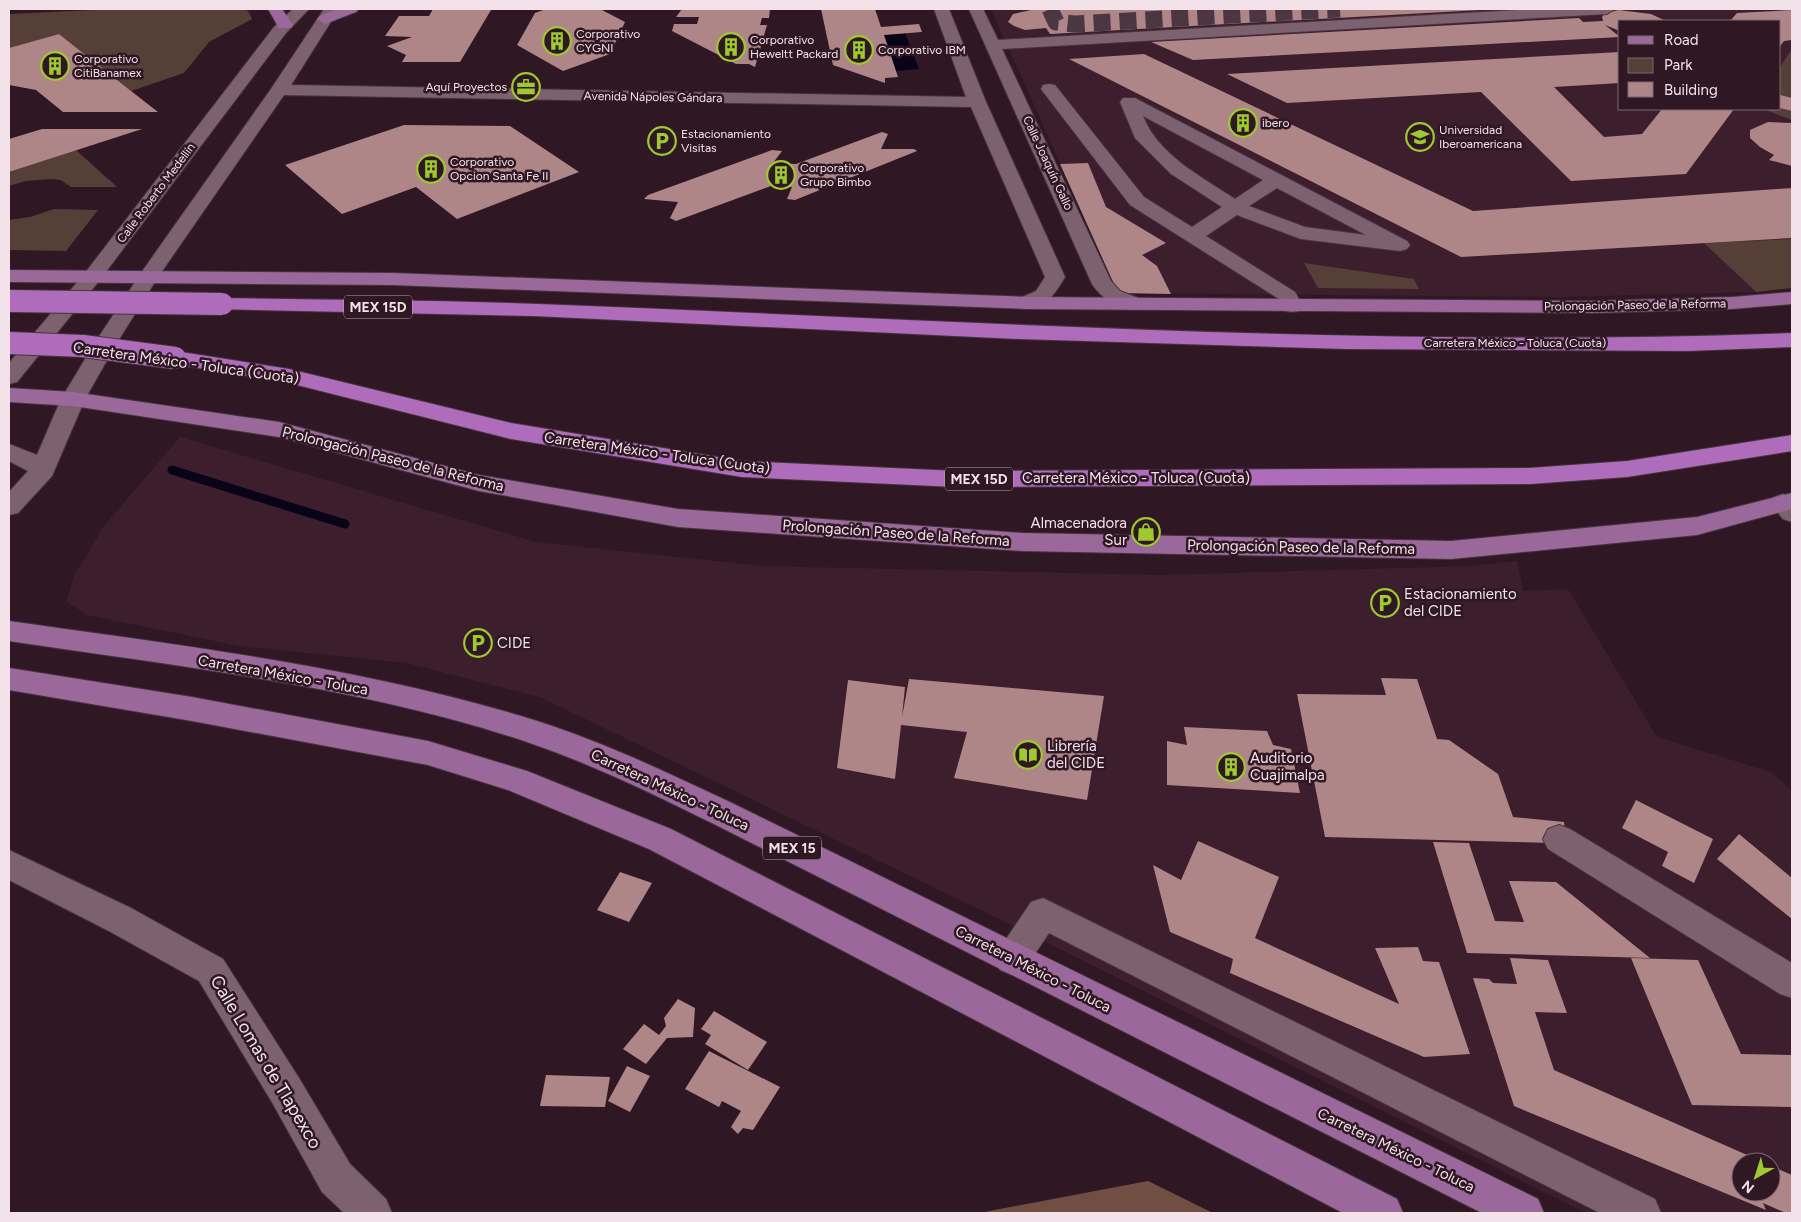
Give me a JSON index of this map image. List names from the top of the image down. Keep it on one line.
{"streets":{"highway":["MEX 15D","Carretera México - Toluca (Cuota)"],"main road":["Prolongación Paseo de la Reforma","Carretera México - Toluca","MEX 15"],"street":["Avenida Nápoles Gándara","Calle Joaquín Gallo","Calle Roberto Medellín","Calle Lomas de Tlapexco"]},"crossings":[["Calle Joaquín Gallo","Prolongación Paseo de la Reforma"],["Calle Roberto Medellín","Prolongación Paseo de la Reforma"]],"places":{"building":["Corporativo CYGNI","Corporativo Heweltt Packard","Corporativo IBM","Corporativo CitiBanamex","ibero","Corporativo Opcion Santa Fe II","Corporativo Grupo Bimbo","Auditorio Cuajimalpa"],"office":["Aquí Proyectos"],"school or university":["Universidad Iberoamericana"],"parking":["Estacionamiento Visitas","Estacionamiento del CIDE","CIDE"],"shop":["Almacenadora Sur"],"library":["Librería del CIDE"]},"legend":["Road","Park","Building"],"north":"bottom left"}
